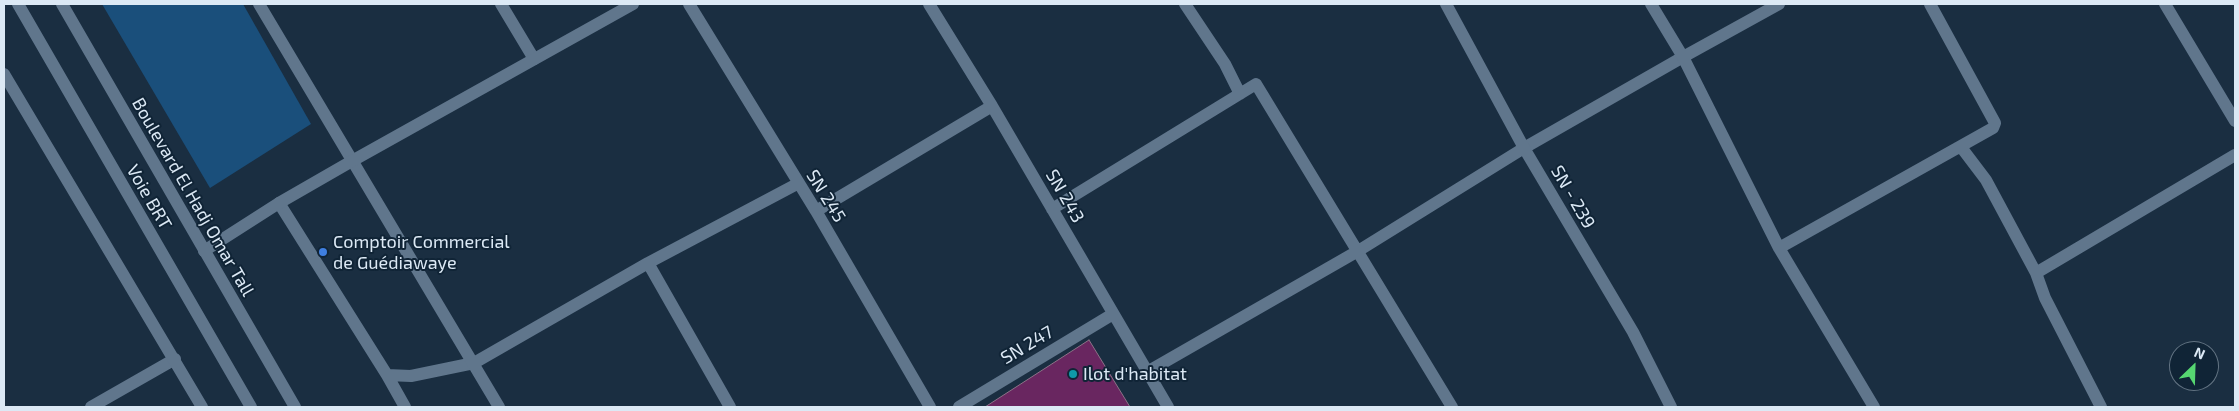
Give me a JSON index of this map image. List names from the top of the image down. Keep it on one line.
{"streets":{"street":["SN 245","SN 243","Voie BRT","Boulevard El Hadj Omar Tall","SN - 239","SN 247"]},"crossings":[["SN 243","SN 247"]],"places":["Comptoir Commercial de Guédiawaye","Ilot d'habitat"],"north":"top right"}
